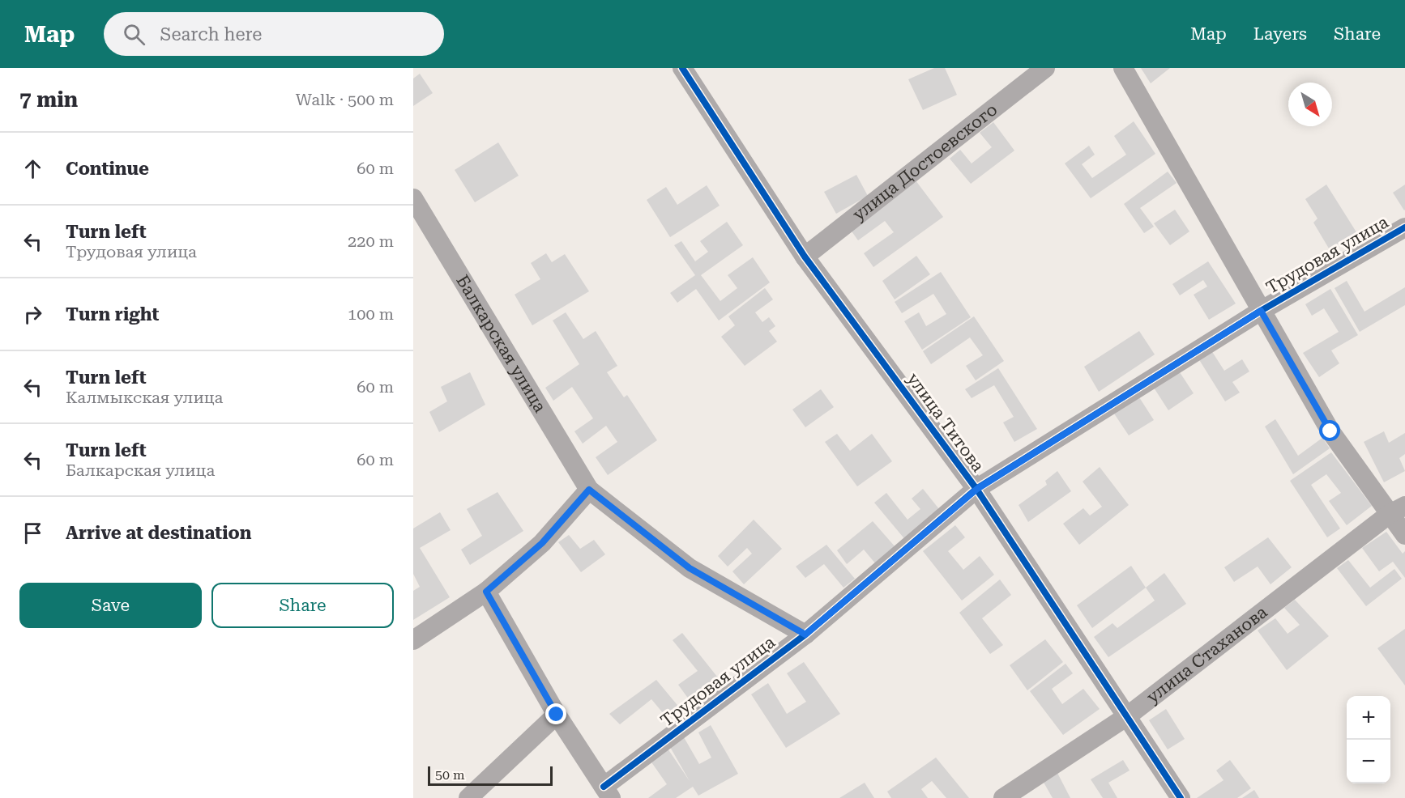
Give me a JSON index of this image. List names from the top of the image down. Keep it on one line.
{"streets":{"street":["улица Достоевского","Трудовая улица","Балкарская улица","улица Титова","улица Стаханова"]},"crossings":[["улица Достоевского","улица Титова"],["Трудовая улица","улица Титова"],["улица Титова","улица Стаханова"]],"scale_bar":"50 m","north":"bottom right","page":{"header":"Map","search":"Search here","nav":["Map","Layers","Share"],"heading":["7 min","Walk · 500 m"],"list":[["Continue","60 m"],["Turn left","Трудовая улица","220 m"],["Turn right","100 m"],["Turn left","Калмыкская улица","60 m"],["Turn left","Балкарская улица","60 m"],"Arrive at destination"],"buttons":["Save","Share"],"map_buttons":["+","−"],"scale":"50 m"}}
